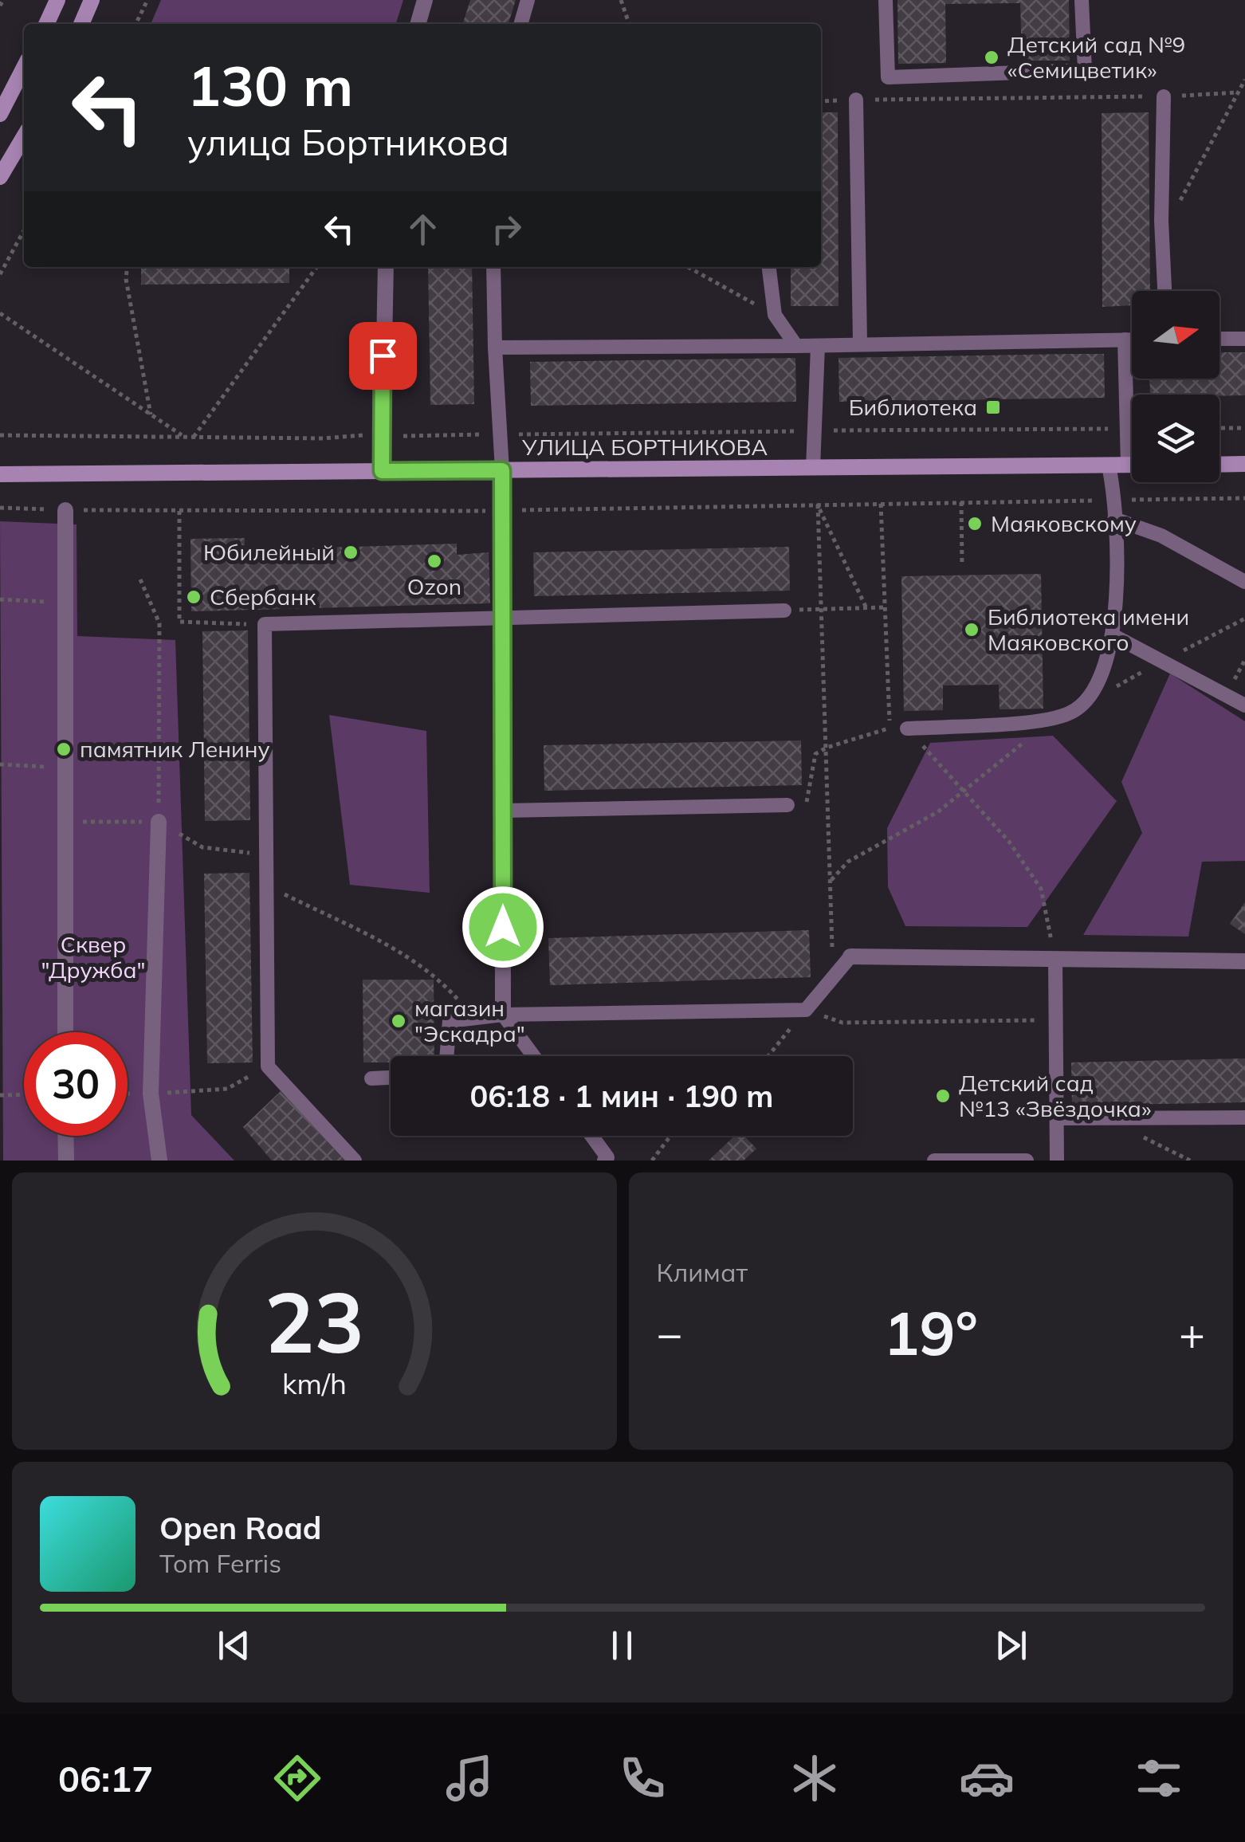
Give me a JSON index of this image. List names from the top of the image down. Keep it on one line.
{"streets":{"street":["УЛИЦА БОРТНИКОВА"]},"parks":["Сквер \"Дружба\""],"places":{"other":["Детский сад №9 «Семицветик»","Маяковскому","Юбилейный","Ozon","Сбербанк","Библиотека имени Маяковского","памятник Ленину","магазин \"Эскадра\"","Детский сад №13 «Звёздочка»"],"transit":["Библиотека"]},"north":"right","page":{"turn":["130 m","улица Бортникова"],"limit":"30","trip":"06:18 · 1 мин · 190 m","tile":"Климат","heat":["−","19°","+"],"song":["Open Road","Tom Ferris"],"tabs":"06:17","gauge":["23","km/h"]}}
